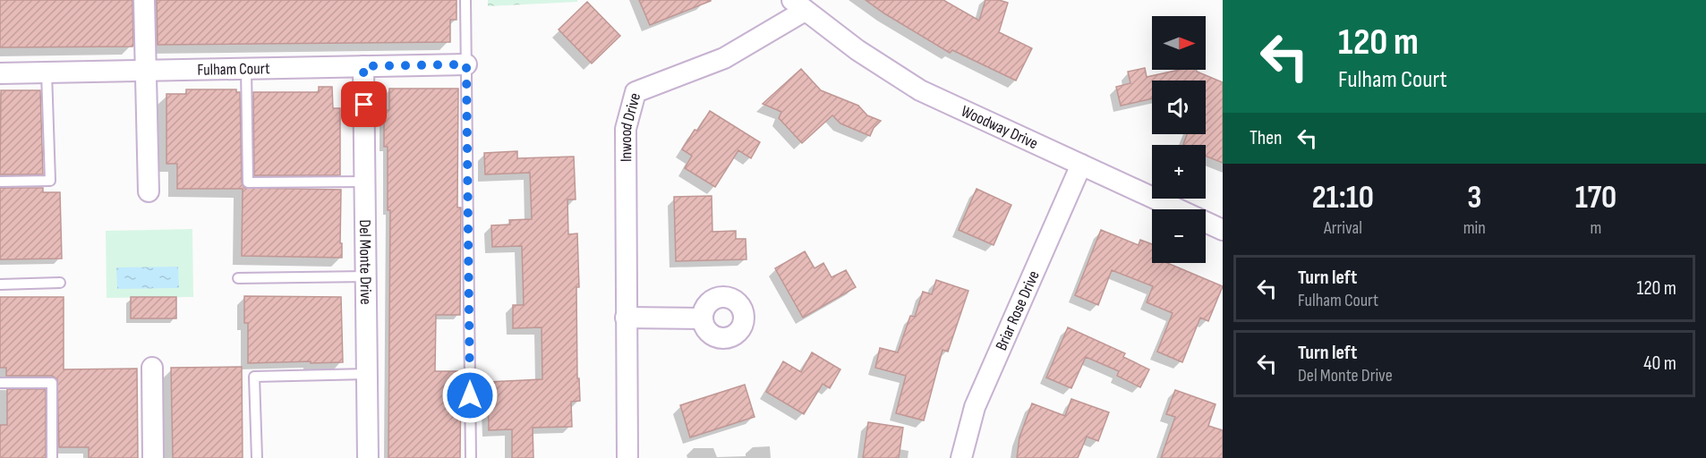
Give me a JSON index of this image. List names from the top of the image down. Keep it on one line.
{"streets":{"street":["Fulham Court","Woodway Drive","Inwood Drive","Del Monte Drive","Briar Rose Drive"]},"crossings":[["Fulham Court","Del Monte Drive"],["Woodway Drive","Inwood Drive"],["Woodway Drive","Briar Rose Drive"]],"north":"right","page":{"turn":["120 m","Fulham Court"],"map_buttons":["+","−"],"then":"Then","eta":["21:10","Arrival","3","min","170","m"],"list":[{"name":"Turn left","note":"Fulham Court","value":"120 m"},{"name":"Turn left","note":"Del Monte Drive","value":"40 m"}]}}
